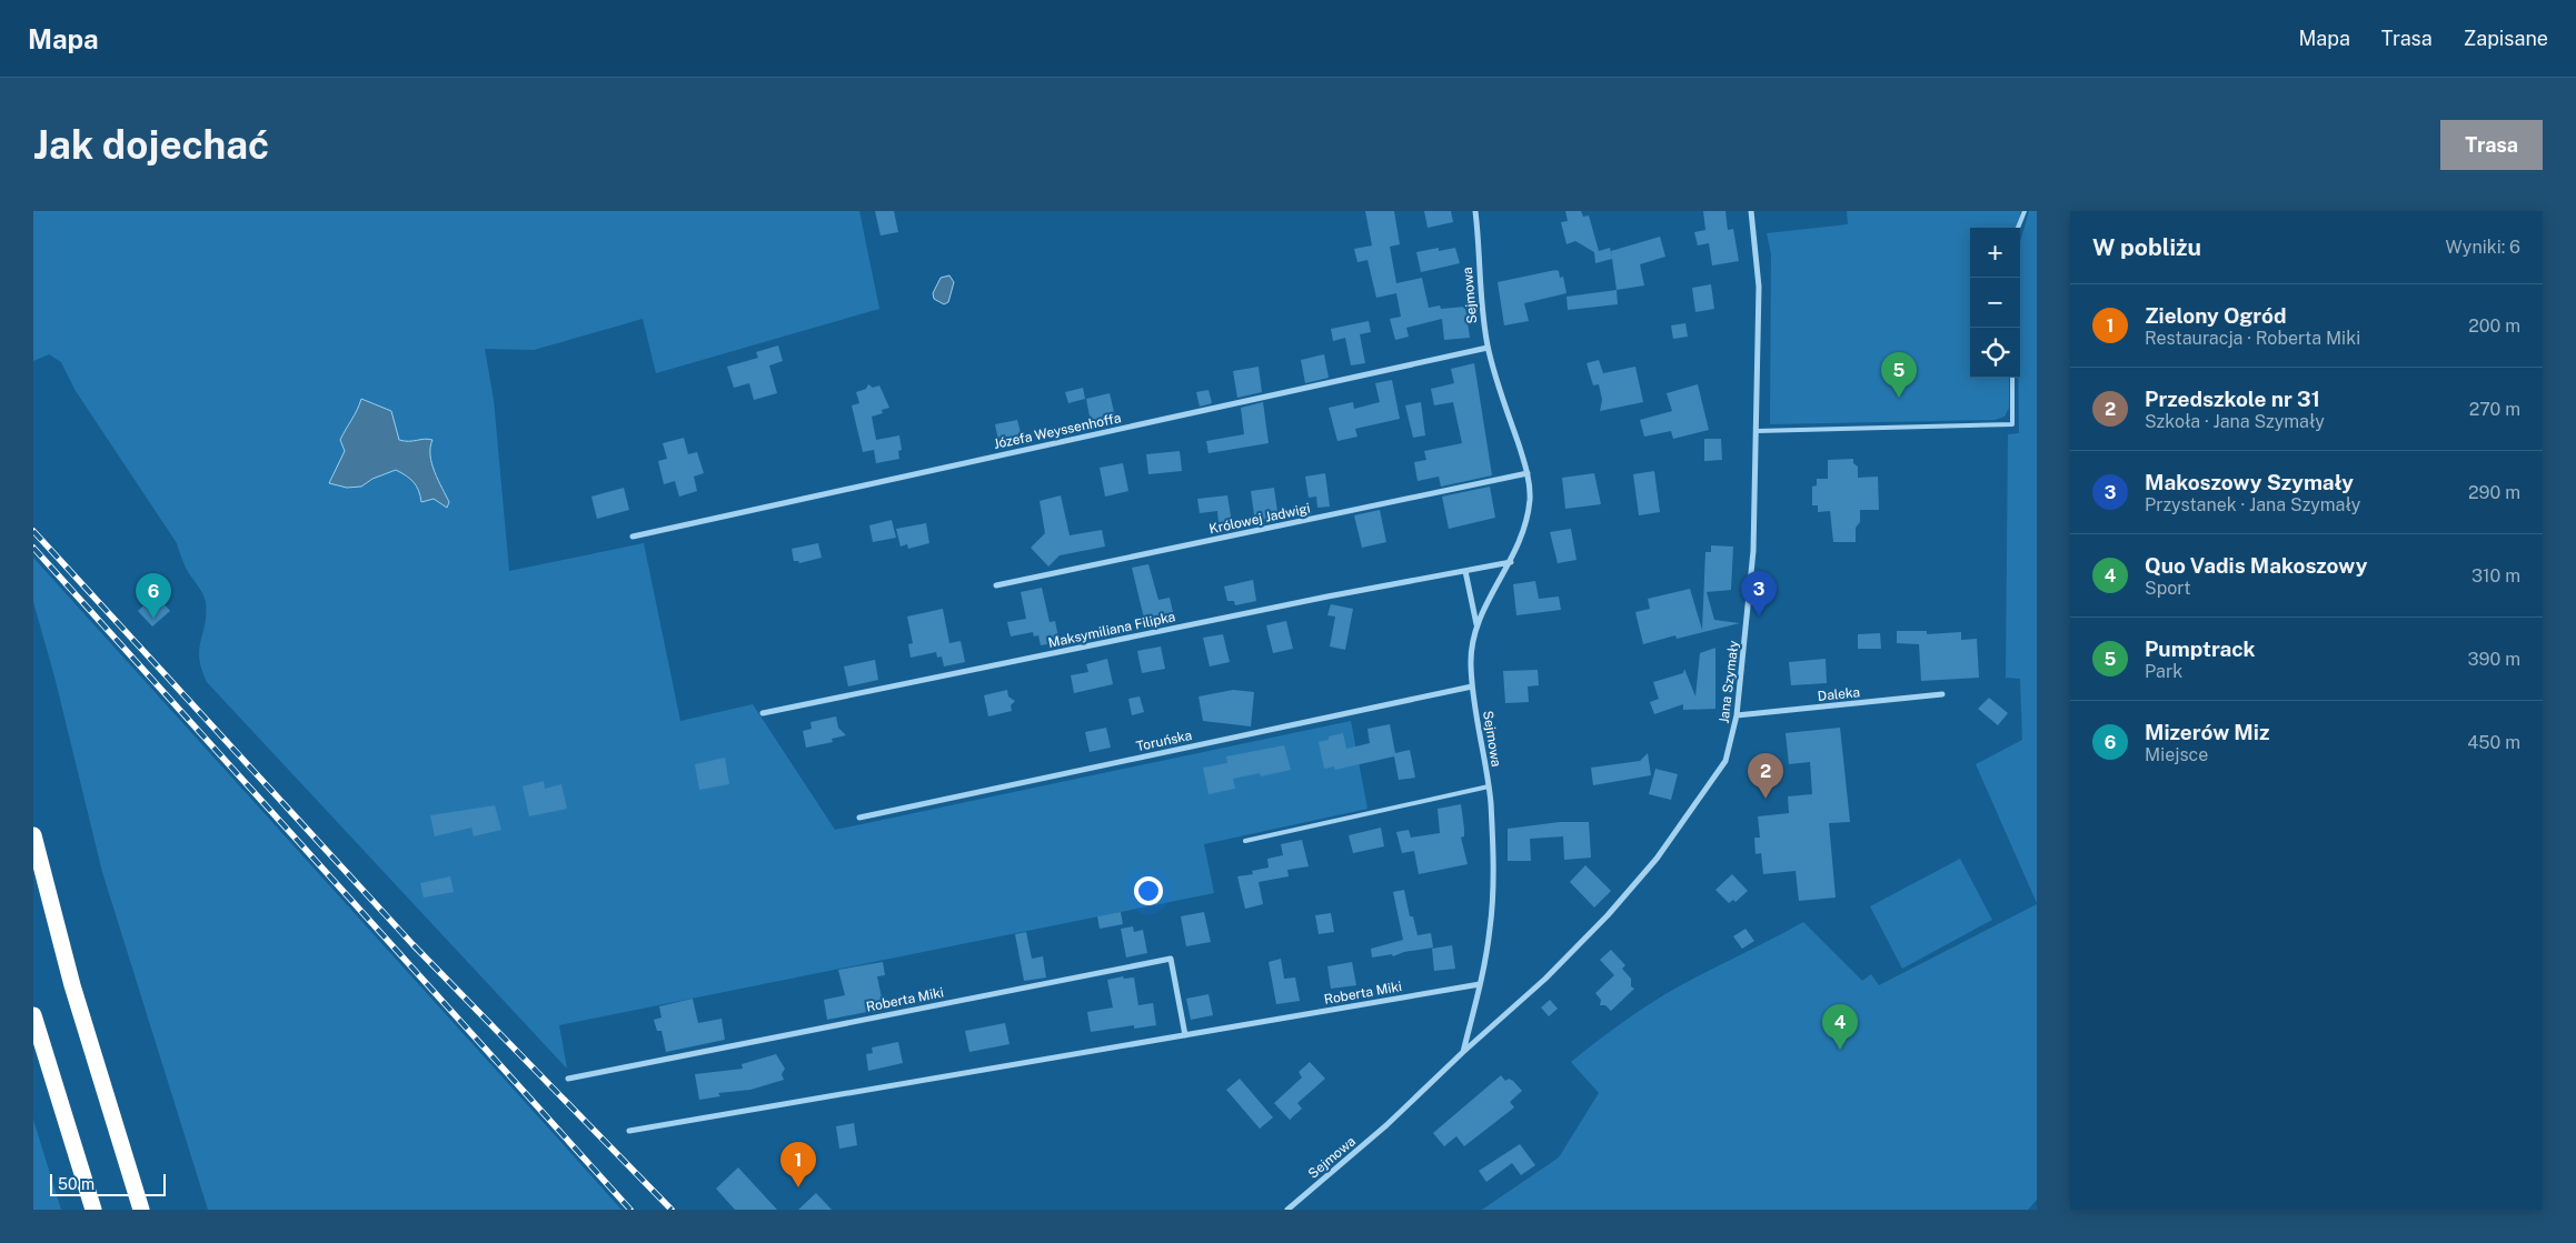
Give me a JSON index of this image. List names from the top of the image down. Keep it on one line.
{"streets":{"street":["Sejmowa","Józefa Weyssenhoffa","Królowej Jadwigi","Maksymiliana Filipka","Jana Szymały","Daleka","Toruńska","Roberta Miki"]},"crossings":[["Sejmowa","Józefa Weyssenhoffa"],["Sejmowa","Królowej Jadwigi"],["Sejmowa","Maksymiliana Filipka"],["Sejmowa","Jana Szymały"],["Sejmowa","Toruńska"],["Sejmowa","Roberta Miki"],["Jana Szymały","Daleka"]],"scale_bar":"50 m","page":{"header":"Mapa","nav":["Mapa","Trasa","Zapisane"],"buttons":"Trasa","title":"Jak dojechać","heading":["W pobliżu","Wyniki: 6"],"map_buttons":["+","−"],"list":[{"mark":"1","name":"Zielony Ogród","note":"Restauracja · Roberta Miki","value":"200 m"},{"mark":"2","name":"Przedszkole nr 31","note":"Szkoła · Jana Szymały","value":"270 m"},{"mark":"3","name":"Makoszowy Szymały","note":"Przystanek · Jana Szymały","value":"290 m"},{"mark":"4","name":"Quo Vadis Makoszowy","note":"Sport","value":"310 m"},{"mark":"5","name":"Pumptrack","note":"Park","value":"390 m"},{"mark":"6","name":"Mizerów Miz","note":"Miejsce","value":"450 m"}],"pins":["5","3","6","2","4","1"],"scale":"50 m"}}
